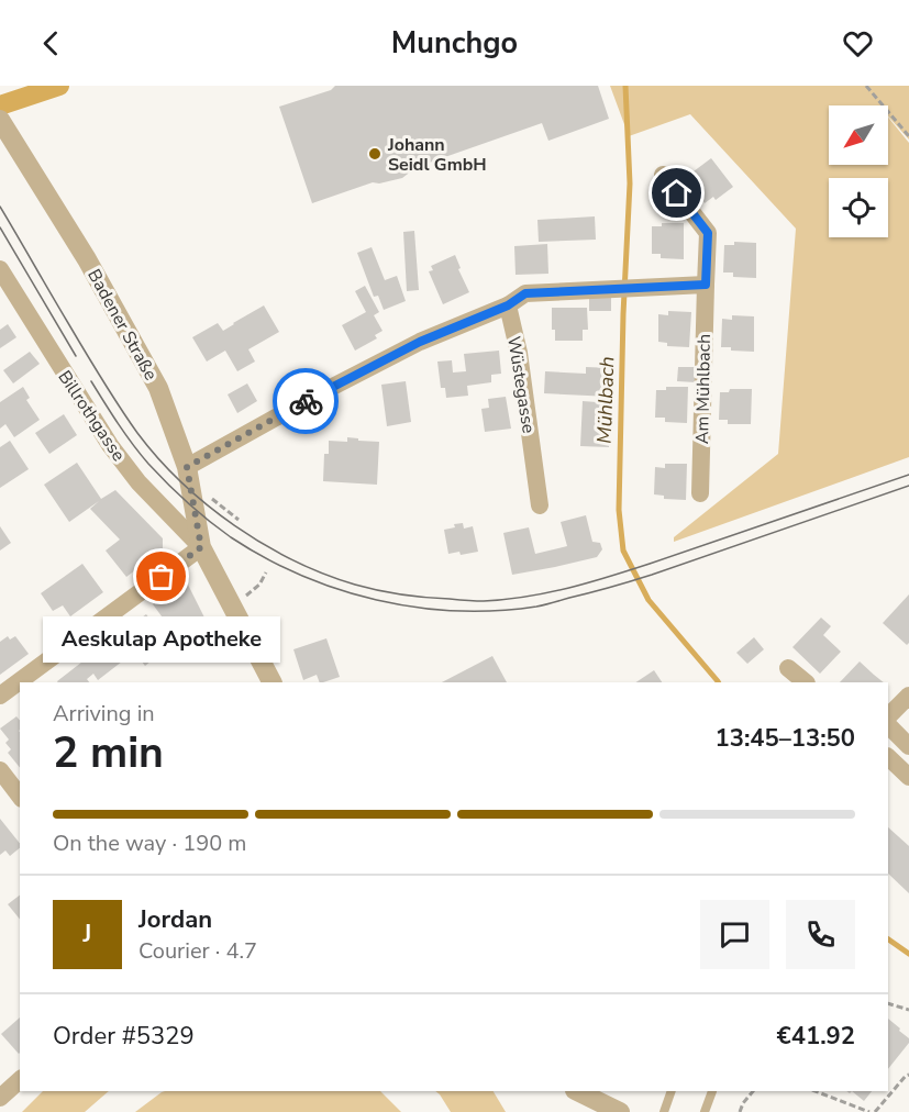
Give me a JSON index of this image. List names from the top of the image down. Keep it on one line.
{"streets":{"street":["Badener Straße","Wüstegasse","Am Mühlbach","Billrothgasse"]},"crossings":[["Badener Straße","Billrothgasse"]],"water":["Mühlbach"],"places":["Johann Seidl GmbH","Aeskulap Apotheke"],"north":"bottom left","page":{"header":"Munchgo","bubble":"Aeskulap Apotheke","heading":["2 min","Arriving in","13:45–13:50"],"panel":["Jordan","Courier · 4.7","Order #5329","€41.92"],"bar":"On the way · 190 m","round":"J"}}
